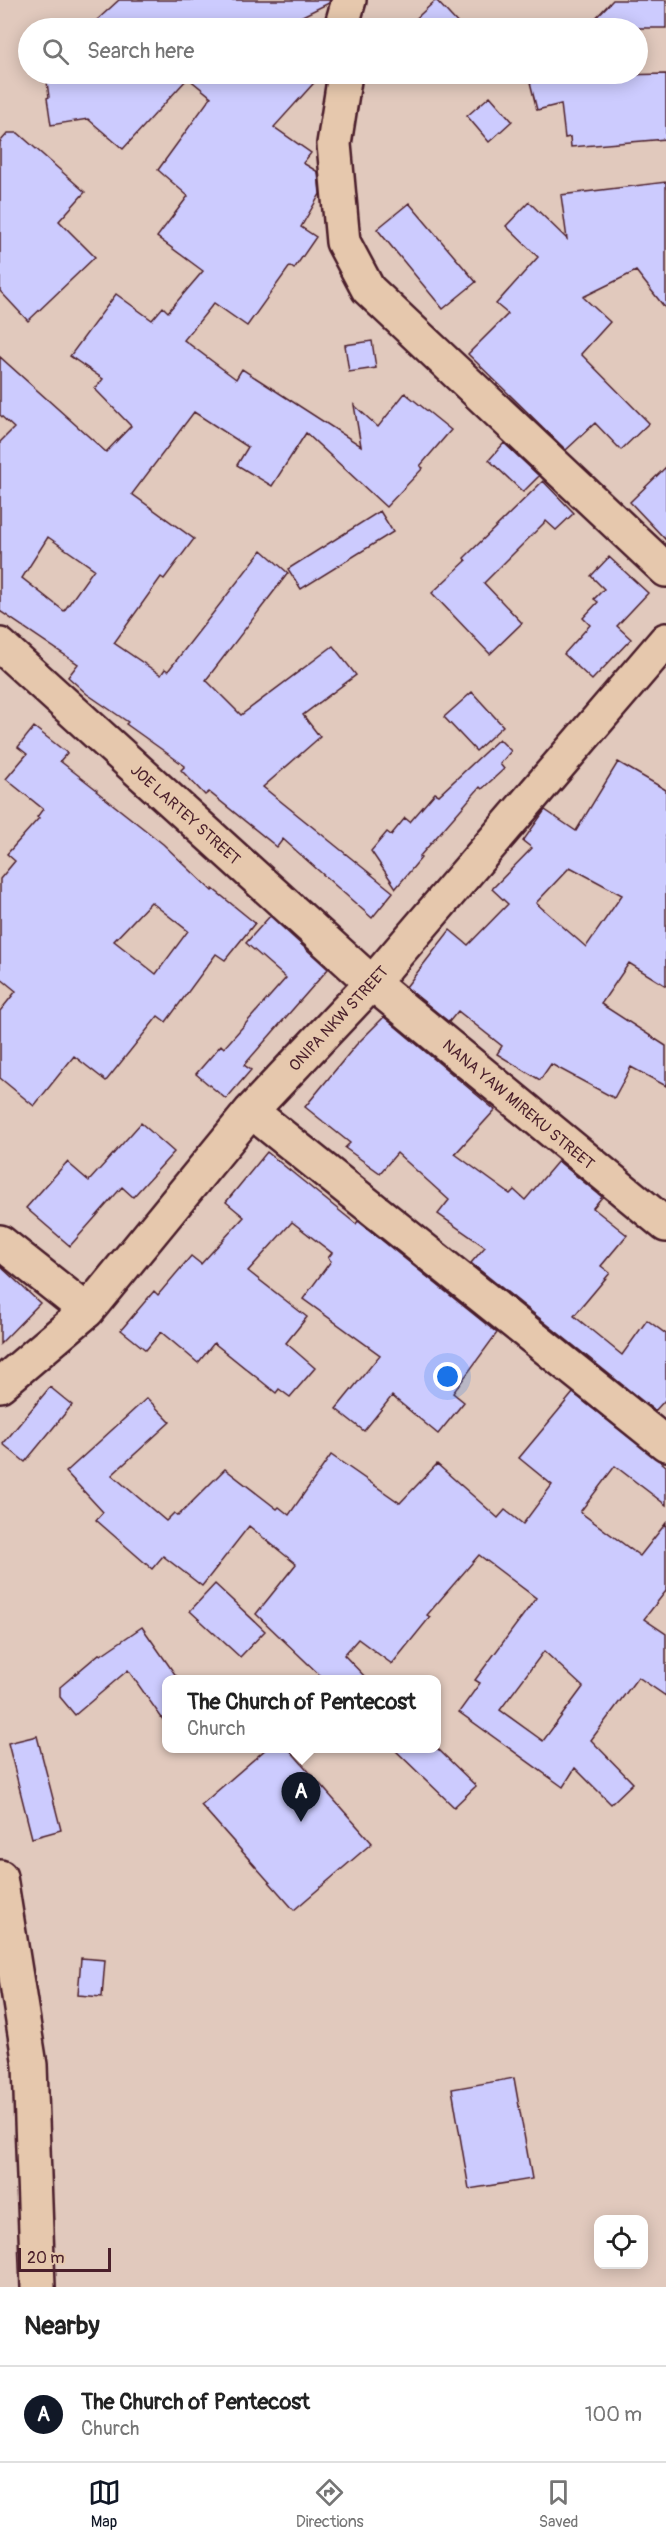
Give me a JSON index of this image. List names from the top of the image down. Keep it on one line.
{"streets":{"street":["JOE LARTEY STREET","ONIPA NKW STREET","NANA YAW MIREKU STREET"]},"crossings":[["JOE LARTEY STREET","ONIPA NKW STREET"],["JOE LARTEY STREET","NANA YAW MIREKU STREET"],["ONIPA NKW STREET","NANA YAW MIREKU STREET"]],"scale_bar":"20 m","page":{"search":"Search here","popup":["The Church of Pentecost","Church"],"pins":"A","scale":"20 m","heading":"Nearby","list":[{"mark":"A","name":"The Church of Pentecost","note":"Church","value":"100 m"}],"nav":["Map","Directions","Saved"]}}
